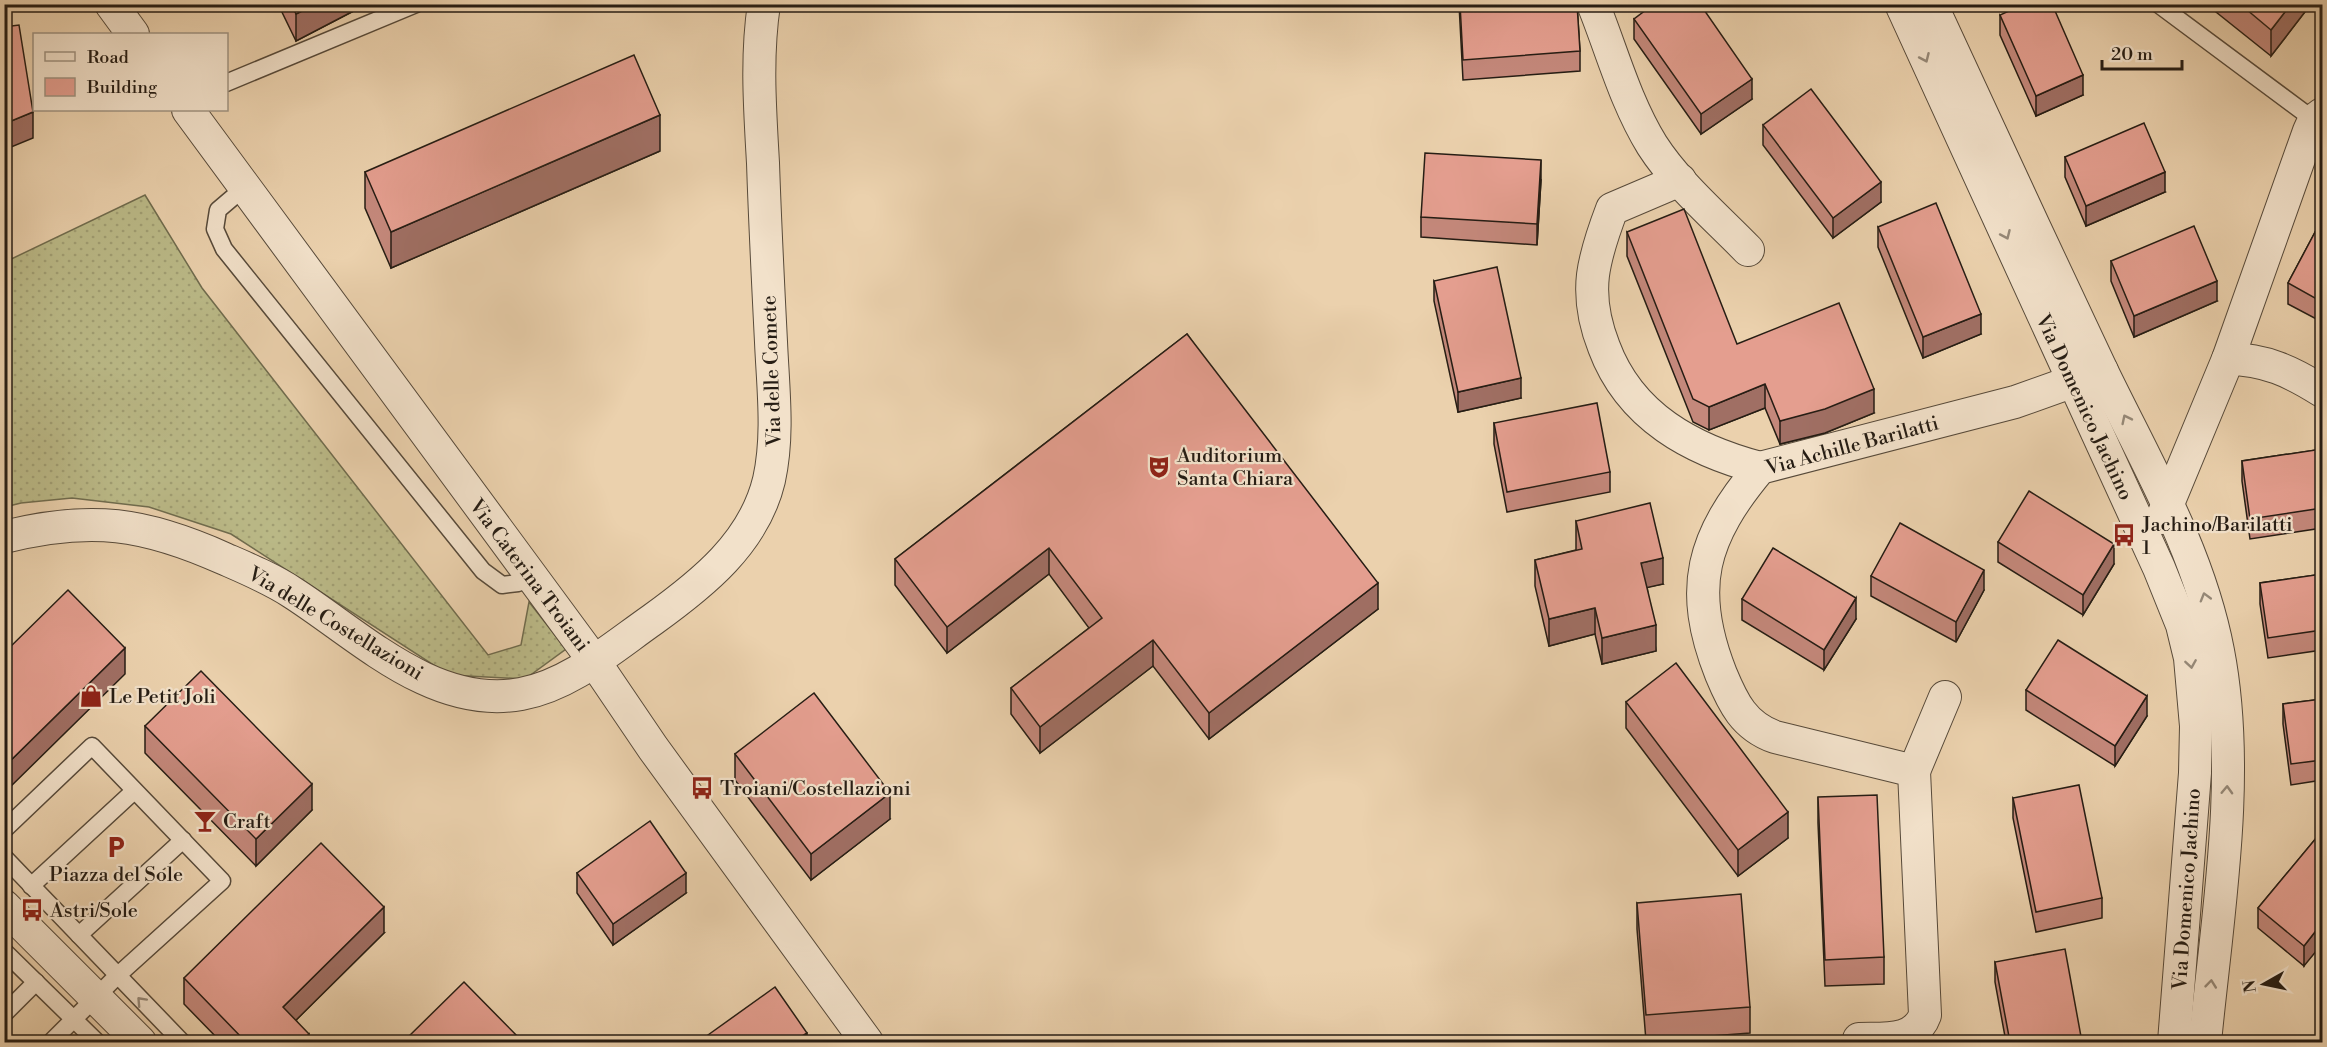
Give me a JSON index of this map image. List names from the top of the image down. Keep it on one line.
{"streets":{"street":["Via delle Comete","Via Domenico Jachino","Via Achille Barilatti","Via Caterina Troiani","Via delle Costellazioni"]},"crossings":[["Via delle Comete","Via Caterina Troiani"],["Via delle Comete","Via delle Costellazioni"],["Via Domenico Jachino","Via Achille Barilatti"],["Via Caterina Troiani","Via delle Costellazioni"]],"places":{"theatre":["Auditorium Santa Chiara"],"bus stop":["Jachino/Barilatti 1","Troiani/Costellazioni","Astri/Sole"],"shop":["Le Petit Joli"],"bar":["Craft"],"parking":["Piazza del Sole"]},"legend":["Road","Building"],"scale_bar":"20 m","north":"left"}
